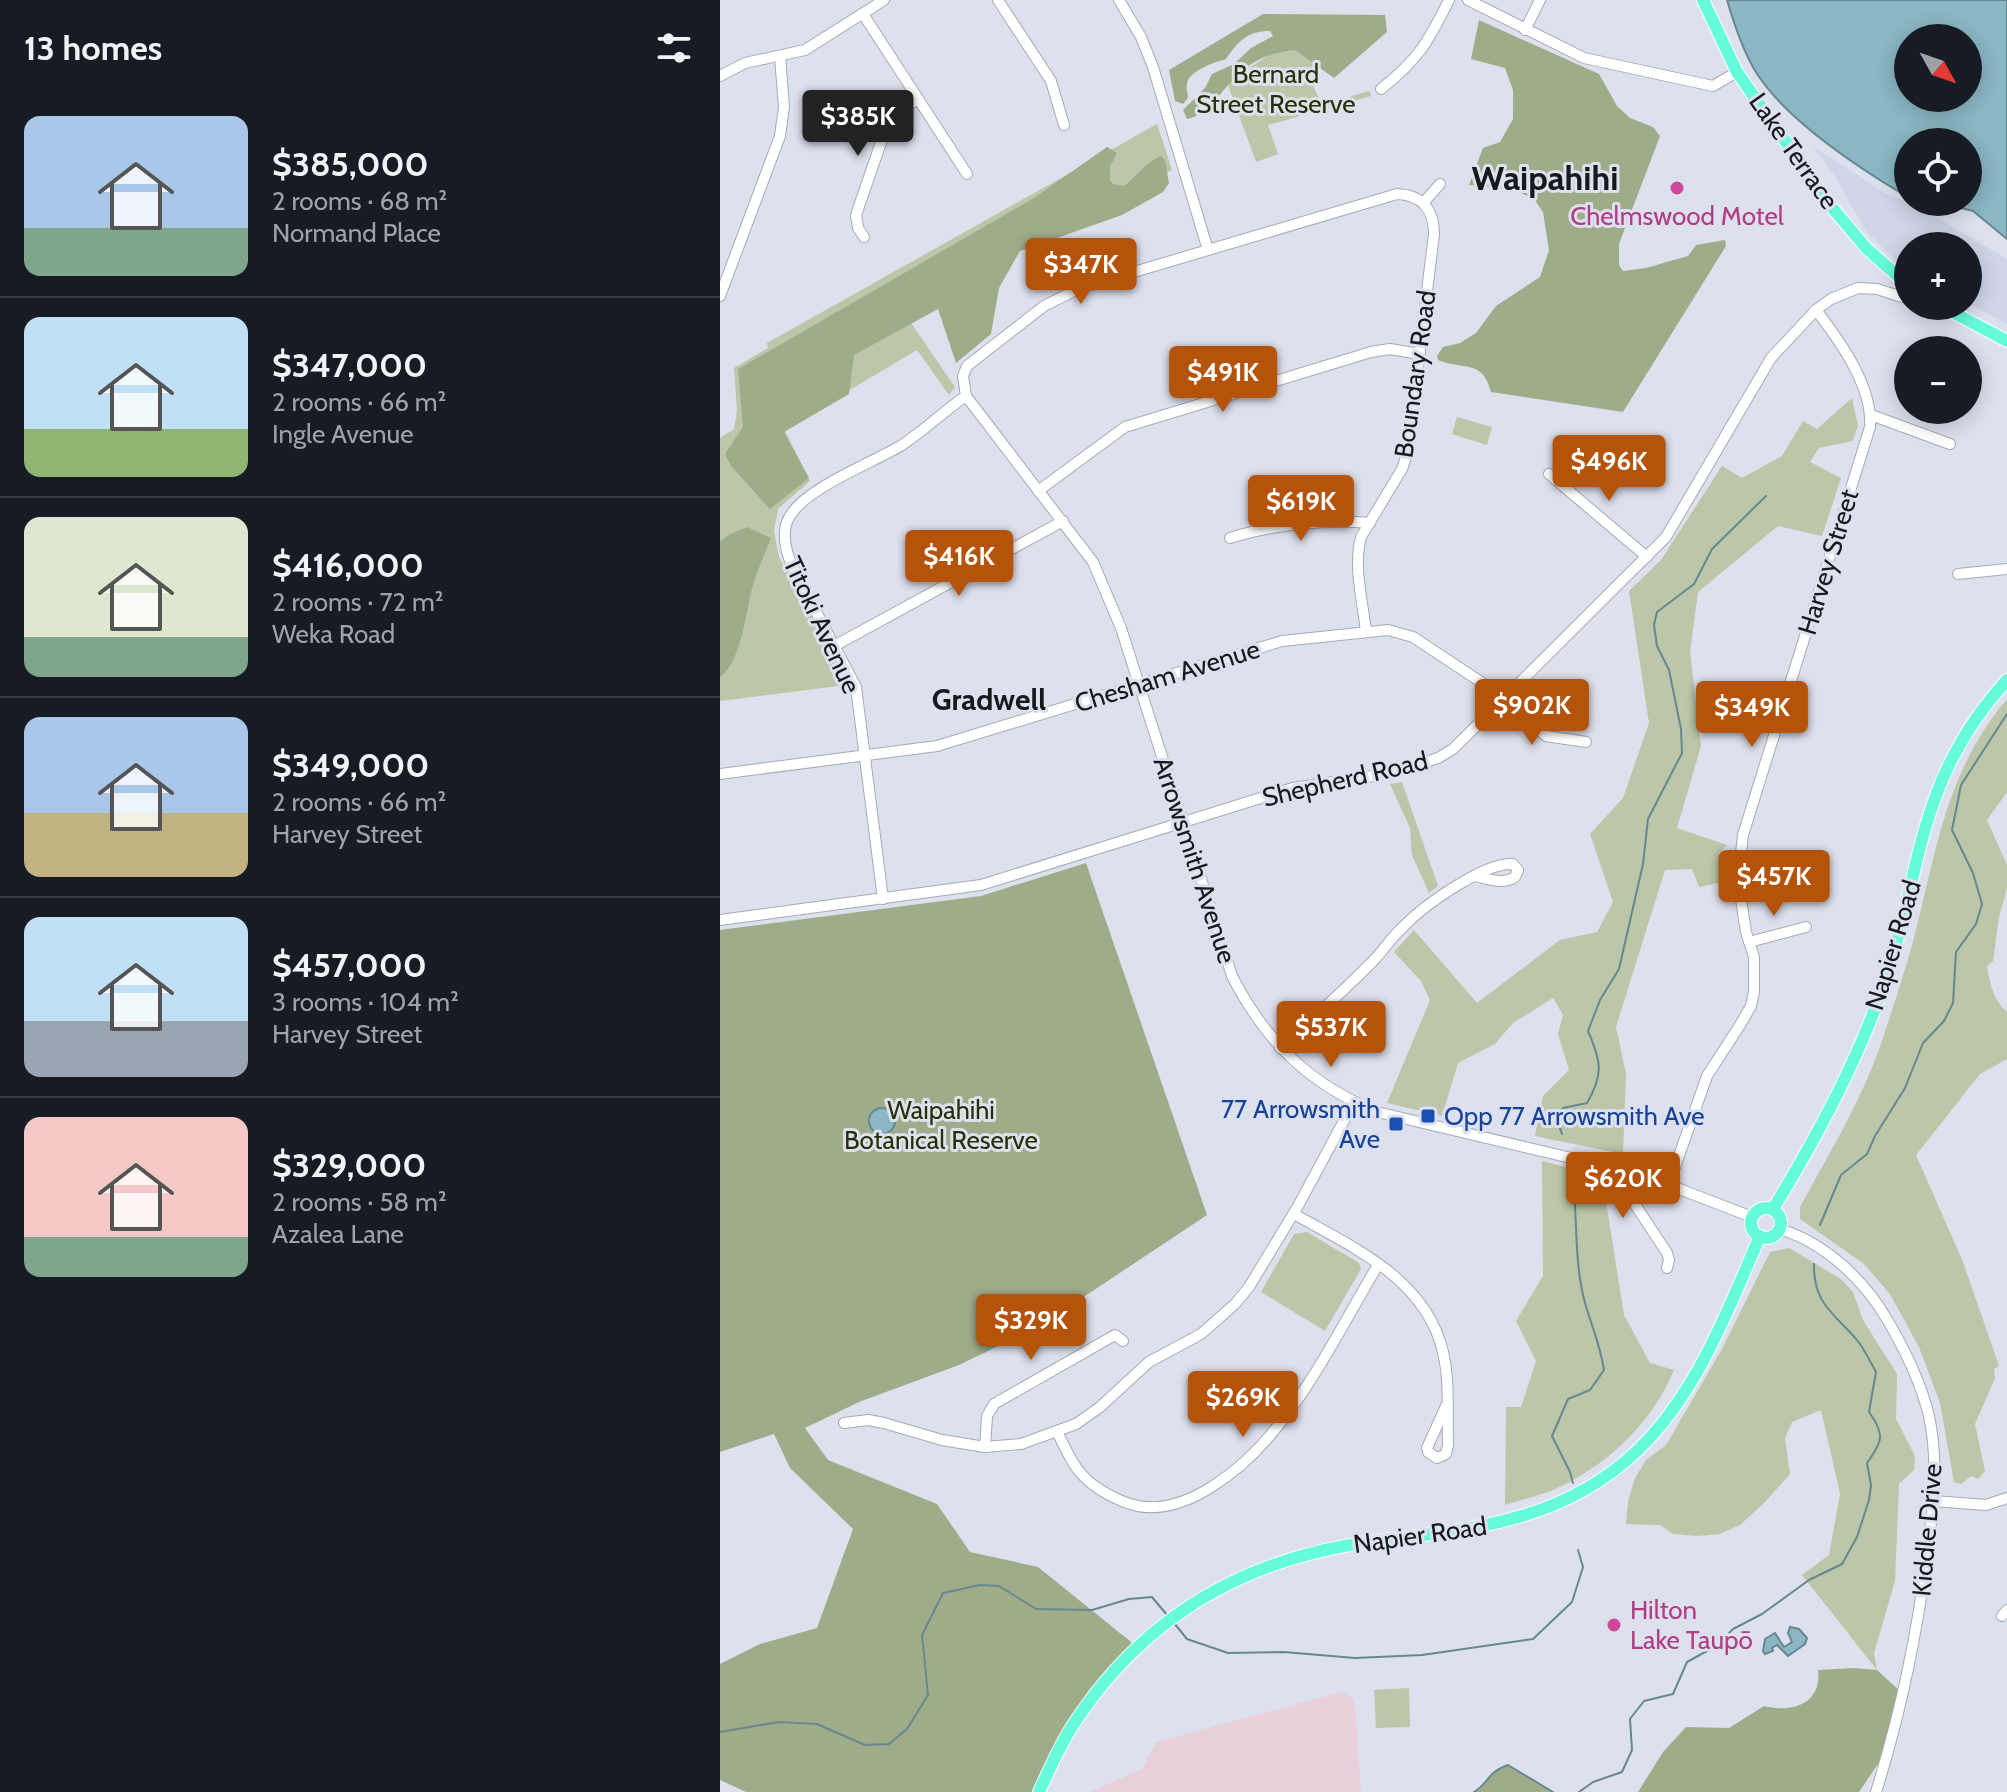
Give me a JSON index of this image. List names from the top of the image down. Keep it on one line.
{"streets":{"main road":["Lake Terrace","Napier Road"],"street":["Boundary Road","Harvey Street","Titoki Avenue","Chesham Avenue","Shepherd Road","Arrowsmith Avenue","Kiddle Drive"]},"crossings":[["Boundary Road","Chesham Avenue"],["Harvey Street","Arrowsmith Avenue"],["Titoki Avenue","Chesham Avenue"],["Titoki Avenue","Shepherd Road"],["Titoki Avenue","Arrowsmith Avenue"],["Chesham Avenue","Shepherd Road"],["Chesham Avenue","Arrowsmith Avenue"],["Shepherd Road","Arrowsmith Avenue"],["Arrowsmith Avenue","Napier Road"],["Arrowsmith Avenue","Kiddle Drive"],["Napier Road","Kiddle Drive"]],"districts":["Waipahihi","Gradwell"],"parks":["Bernard Street Reserve","Waipahihi Botanical Reserve"],"places":{"other":["Chelmswood Motel","Hilton Lake Taupō"],"transit":["Opp 77 Arrowsmith Ave","77 Arrowsmith Ave"]},"north":"bottom right","page":{"heading":"13 homes","map_buttons":["+","−"],"price":["$385K","$347K","$491K","$496K","$619K","$416K","$902K","$349K","$457K","$537K","$620K","$329K","$269K"],"list":[{"name":"$385,000","note":"2 rooms · 68 m² · Normand Place"},{"name":"$347,000","note":"2 rooms · 66 m² · Ingle Avenue"},{"name":"$416,000","note":"2 rooms · 72 m² · Weka Road"},{"name":"$349,000","note":"2 rooms · 66 m² · Harvey Street"},{"name":"$457,000","note":"3 rooms · 104 m² · Harvey Street"},{"name":"$329,000","note":"2 rooms · 58 m² · Azalea Lane"}]}}
